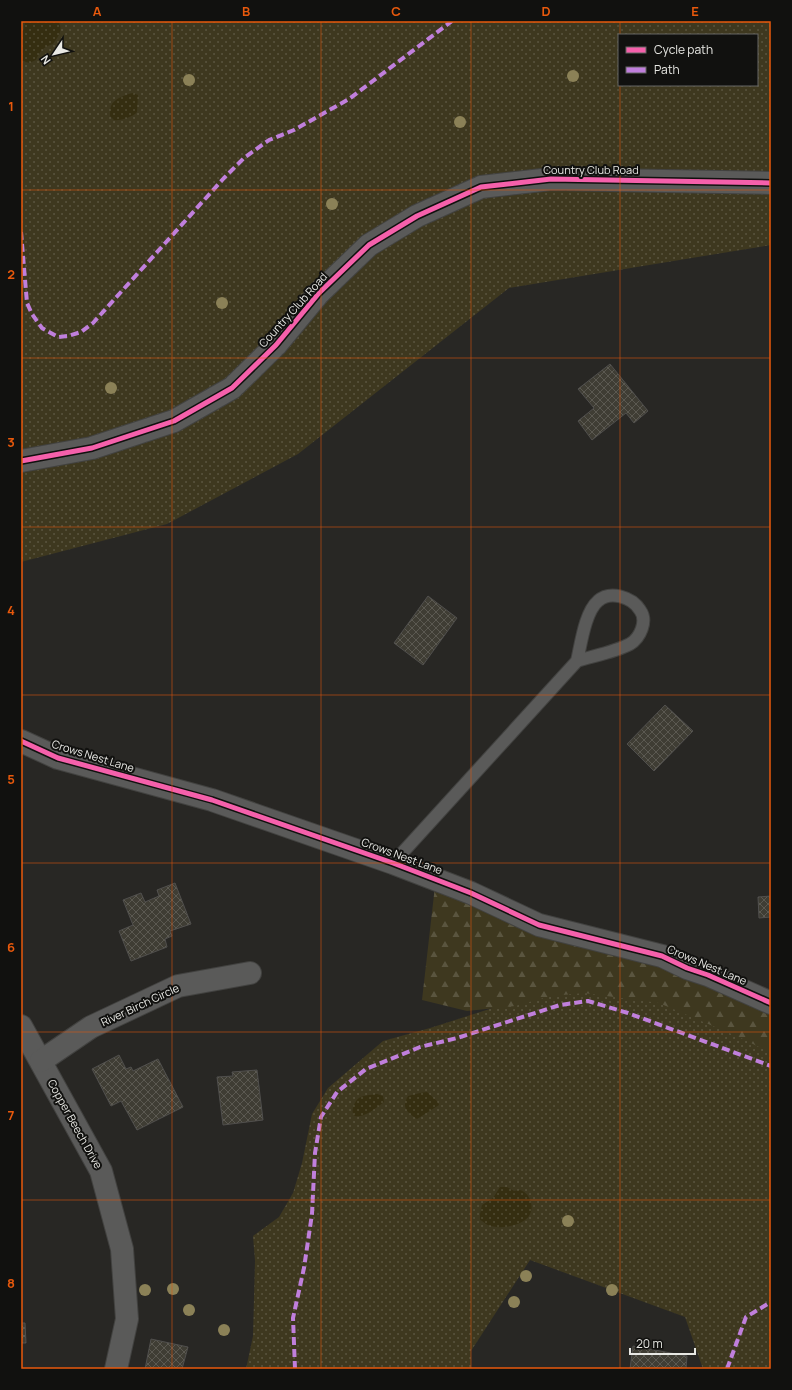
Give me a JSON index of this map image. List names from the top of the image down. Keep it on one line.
{"streets":{"street":["Country Club Road","Crows Nest Lane","River Birch Circle","Copper Beech Drive"]},"crossings":[["River Birch Circle","Copper Beech Drive"]],"legend":["Cycle path","Path"],"scale_bar":"20 m","north":"bottom left","grid":{"columns":["A","B","C","D","E"],"rows":["1","2","3","4","5","6","7","8"]}}
